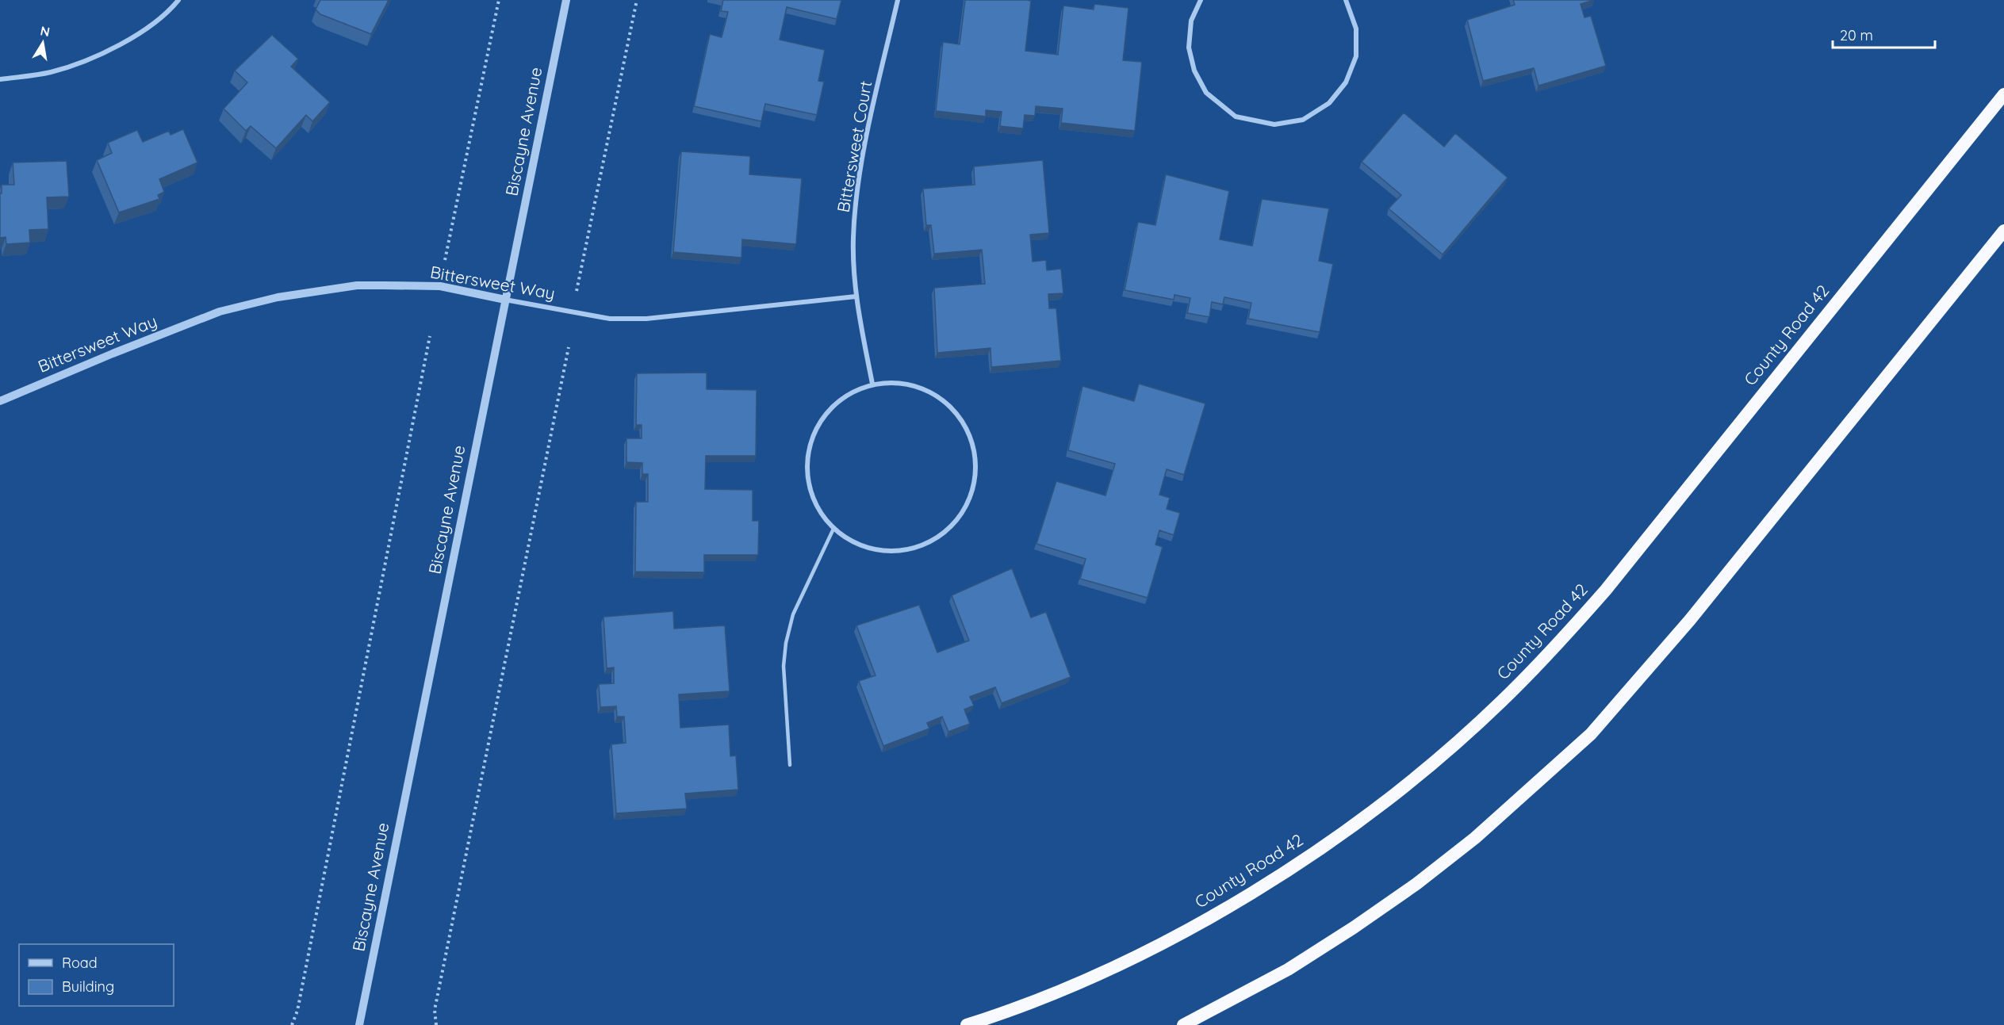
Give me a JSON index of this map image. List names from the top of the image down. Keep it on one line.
{"streets":{"highway":["County Road 42"],"street":["Biscayne Avenue","Bittersweet Court","Bittersweet Way"]},"crossings":[["Biscayne Avenue","Bittersweet Way"],["Bittersweet Court","Bittersweet Way"]],"legend":["Road","Building"],"scale_bar":"20 m","north":"top"}
